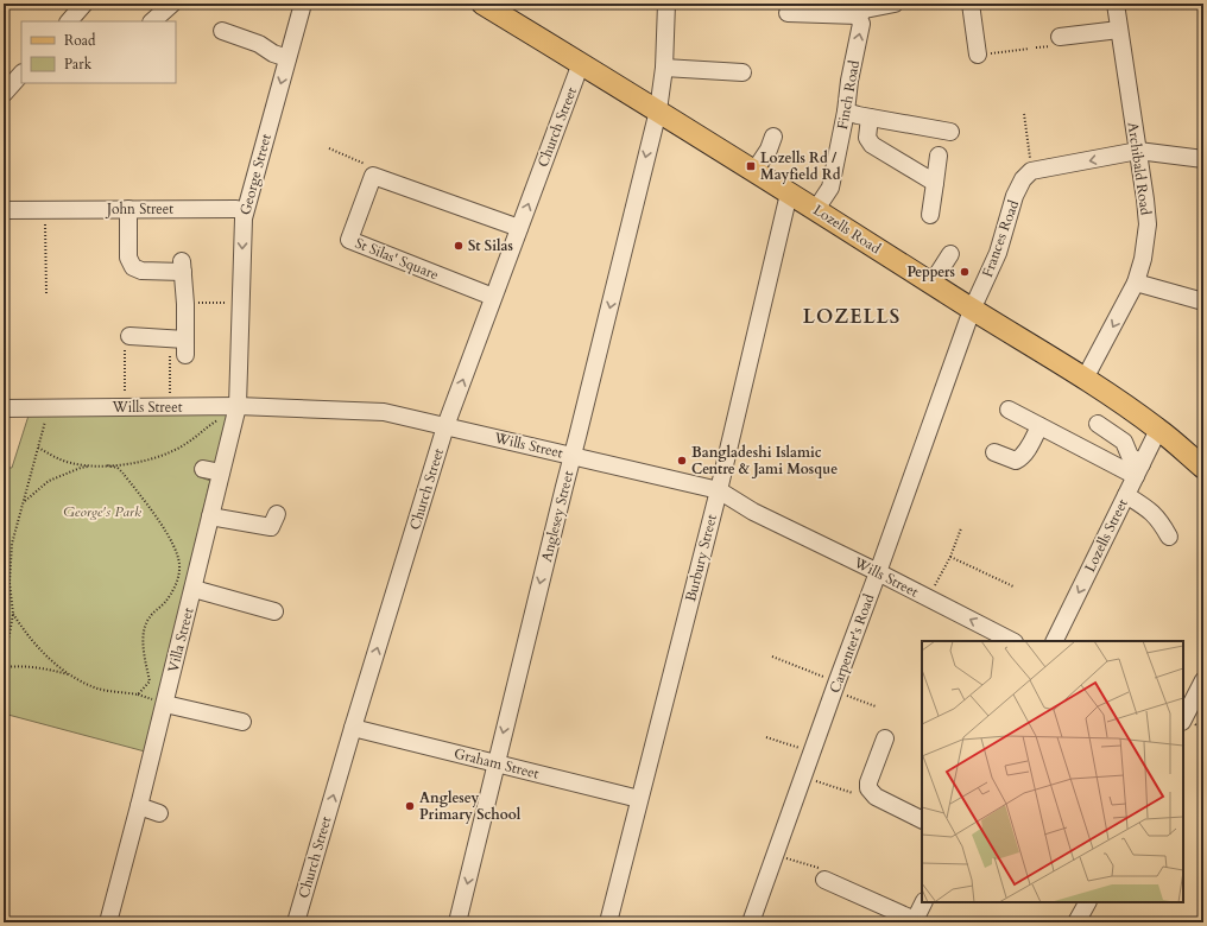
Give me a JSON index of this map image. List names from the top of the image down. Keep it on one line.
{"streets":{"main road":["Lozells Road"],"street":["Finch Road","Church Street","Archibald Road","George Street","John Street","Frances Road","St Silas' Square","Wills Street","Anglesey Street","Lozells Street","Burbury Street","Villa Street","Carpenter's Road","Graham Street"]},"crossings":[["Finch Road","Lozells Road"],["Church Street","Lozells Road"],["Church Street","St Silas' Square"],["Church Street","Wills Street"],["Church Street","Graham Street"],["Archibald Road","Lozells Road"],["George Street","Wills Street"],["George Street","Villa Street"],["Lozells Road","Frances Road"],["Lozells Road","Anglesey Street"],["Lozells Road","Lozells Street"],["Lozells Road","Burbury Street"],["Lozells Road","Carpenter's Road"],["Frances Road","Carpenter's Road"],["Wills Street","Anglesey Street"],["Wills Street","Burbury Street"],["Wills Street","Villa Street"],["Wills Street","Carpenter's Road"],["Anglesey Street","Graham Street"],["Burbury Street","Graham Street"]],"one_way":["Church Street","George Street","Anglesey Street","Lozells Street"],"districts":["LOZELLS"],"parks":["George's Park"],"places":{"transit":["Lozells Rd / Mayfield Rd"],"other":["St Silas","Peppers","Bangladeshi Islamic Centre & Jami Mosque","Anglesey Primary School"]},"legend":["Road","Park"]}
